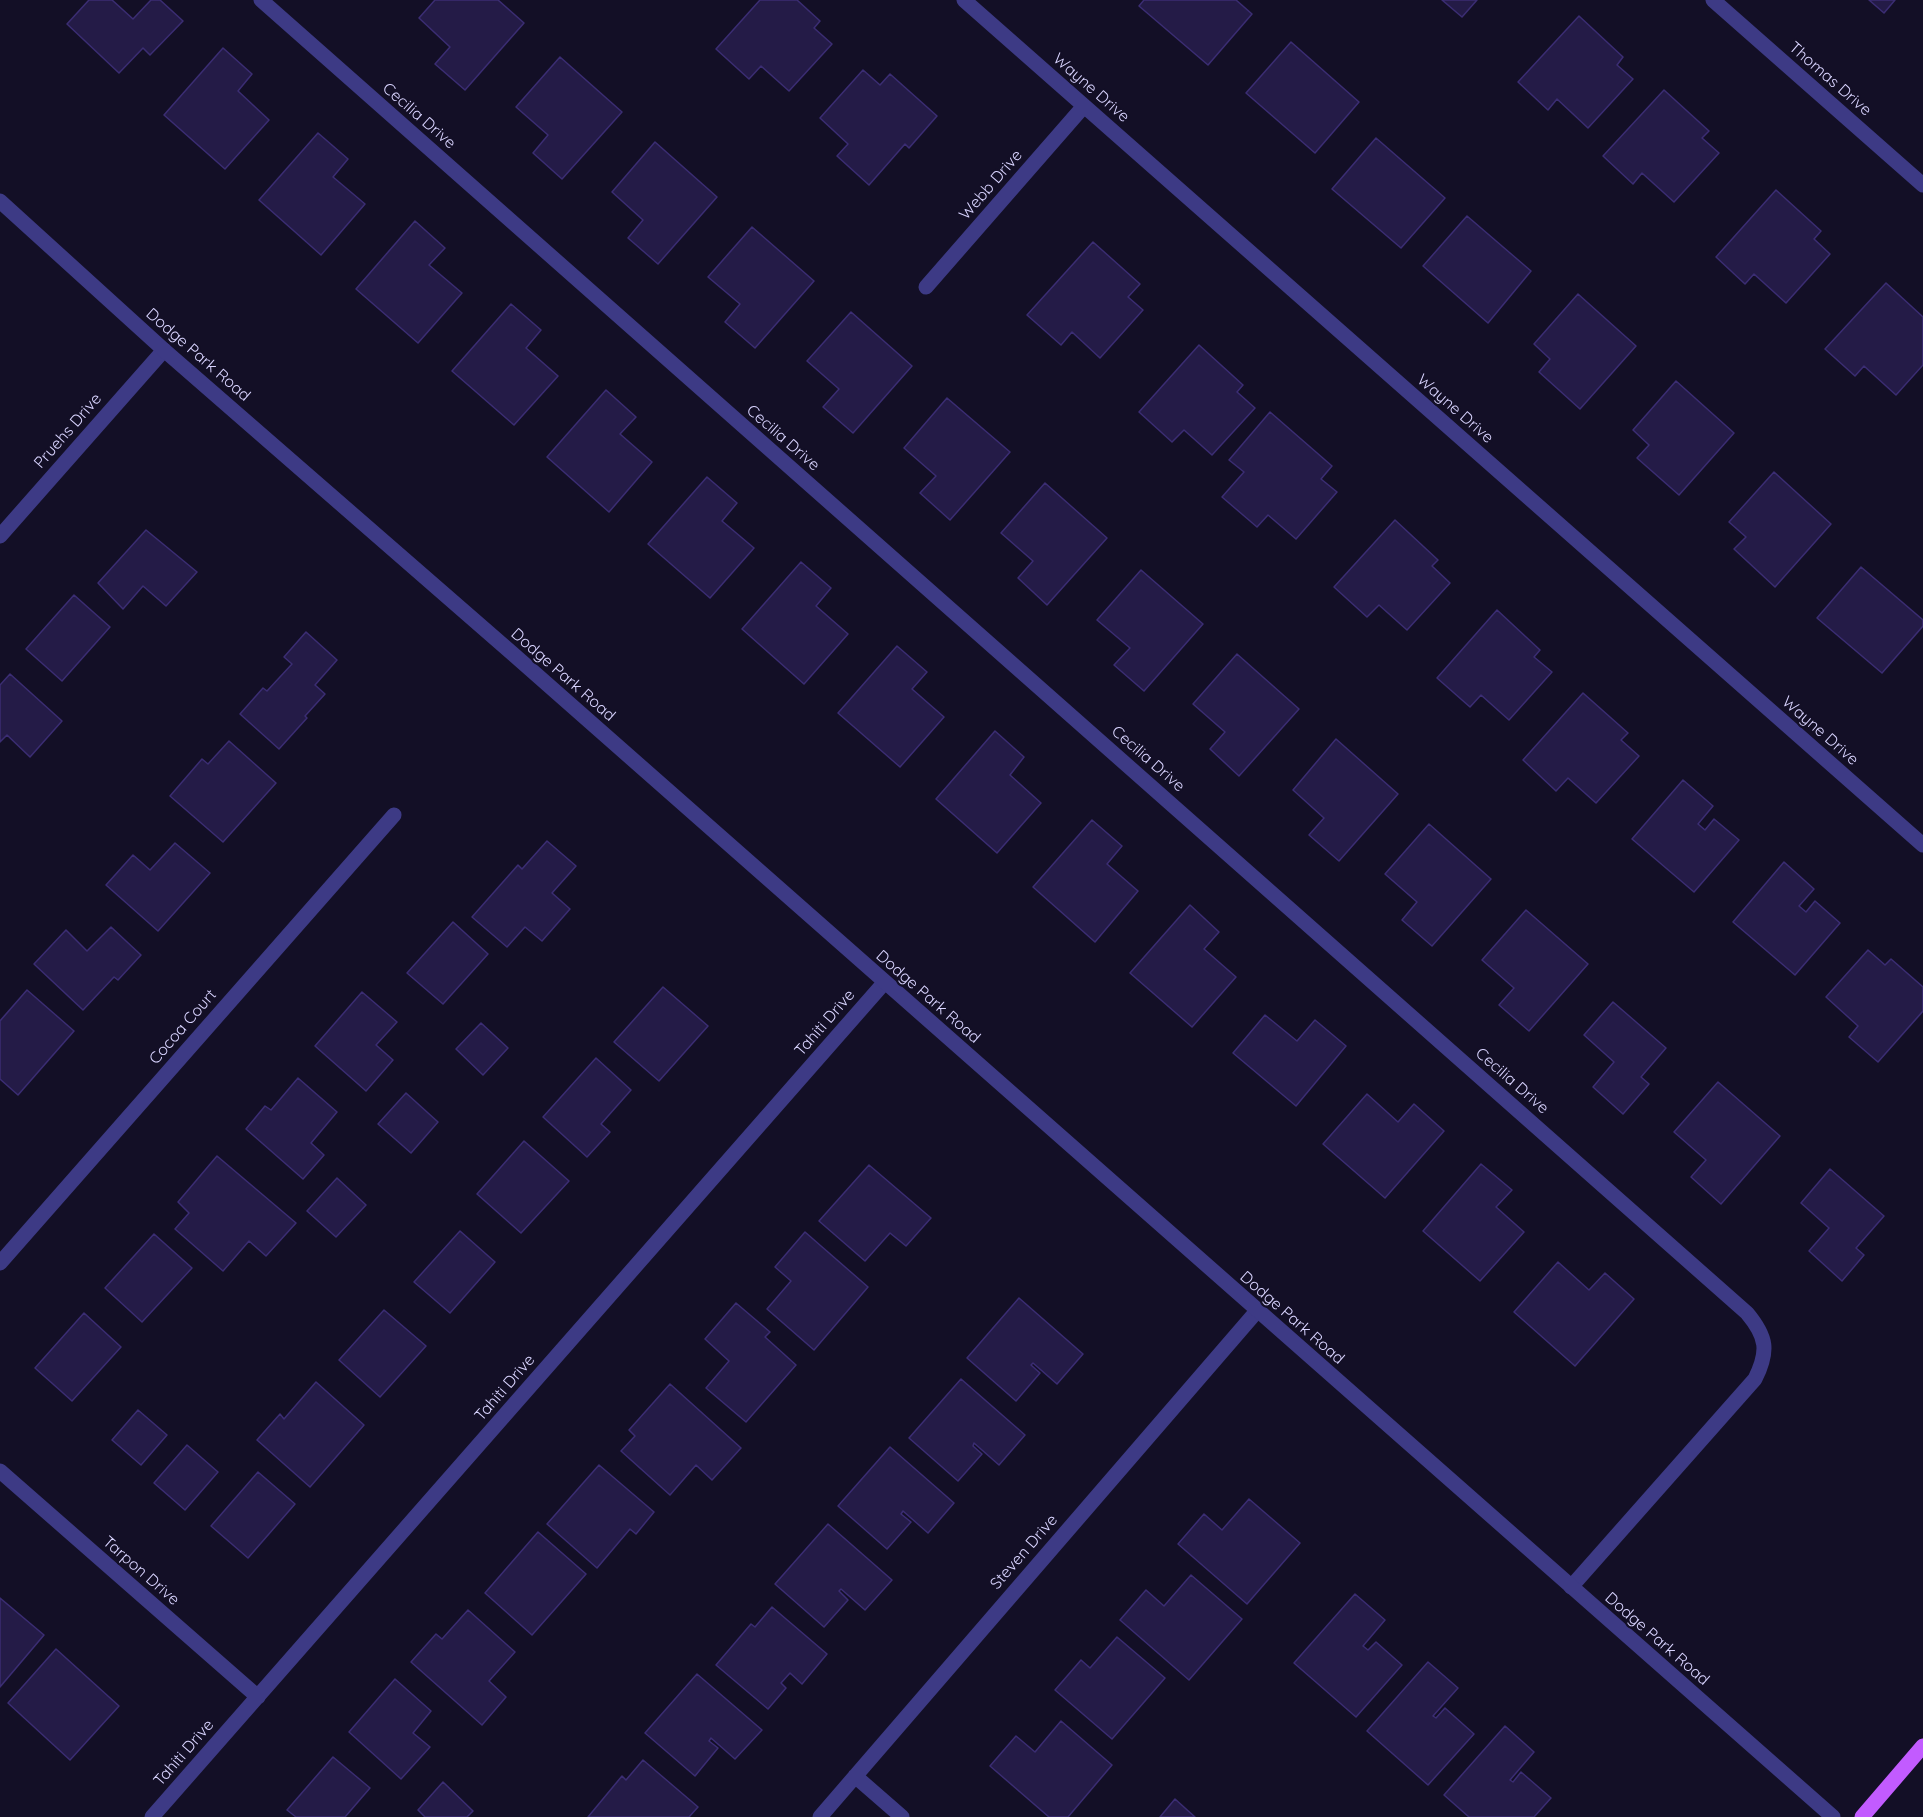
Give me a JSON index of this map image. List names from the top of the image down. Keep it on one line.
{"streets":{"street":["Thomas Drive","Wayne Drive","Cecilia Drive","Webb Drive","Dodge Park Road","Pruehs Drive","Tahiti Drive","Cocoa Court","Steven Drive","Tarpon Drive"]},"crossings":[["Wayne Drive","Webb Drive"],["Cecilia Drive","Dodge Park Road"],["Dodge Park Road","Pruehs Drive"],["Dodge Park Road","Tahiti Drive"],["Dodge Park Road","Steven Drive"],["Tahiti Drive","Tarpon Drive"]]}
